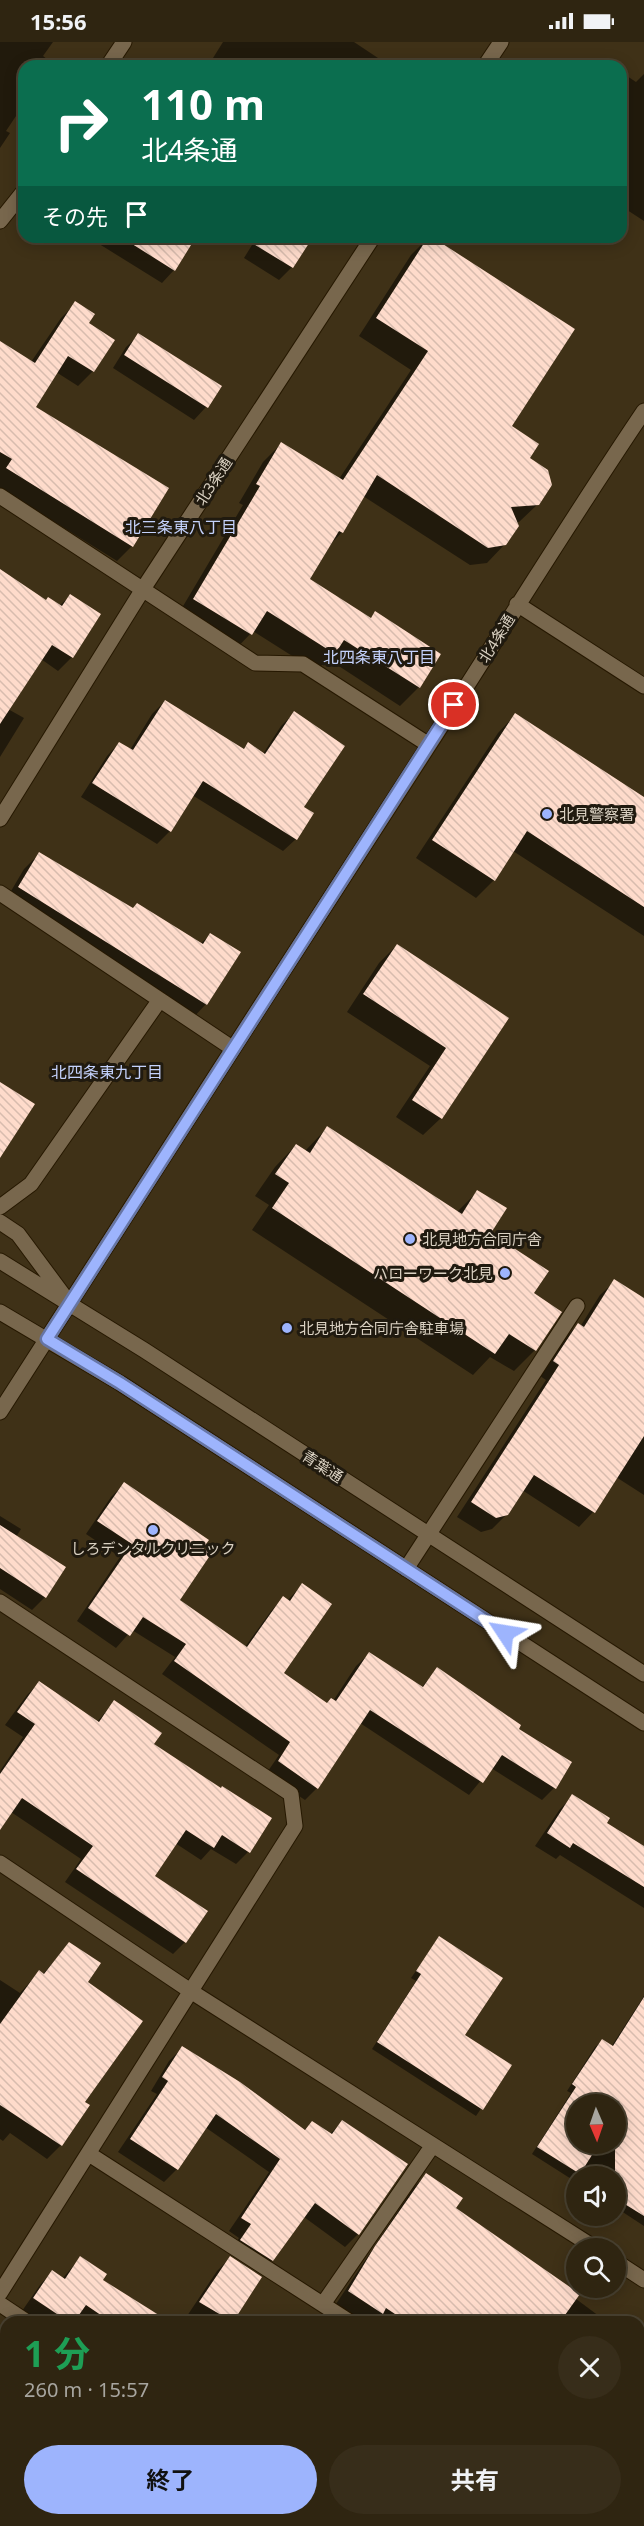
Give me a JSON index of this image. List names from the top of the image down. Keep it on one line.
{"streets":{"street":["北3条通","北4条通","青葉通"]},"crossings":[["北4条通","青葉通"]],"districts":["北三条東八丁目","北四条東八丁目","北四条東九丁目"],"places":["北見警察署","北見地方合同庁舎","ハローワーク北見","北見地方合同庁舎駐車場","しろデンタルクリニック"],"north":"bottom","page":{"status":"15:56","turn":["110 m","北4条通"],"then":"その先","heading":["1 分","260 m · 15:57"],"buttons":["終了","共有"]}}
